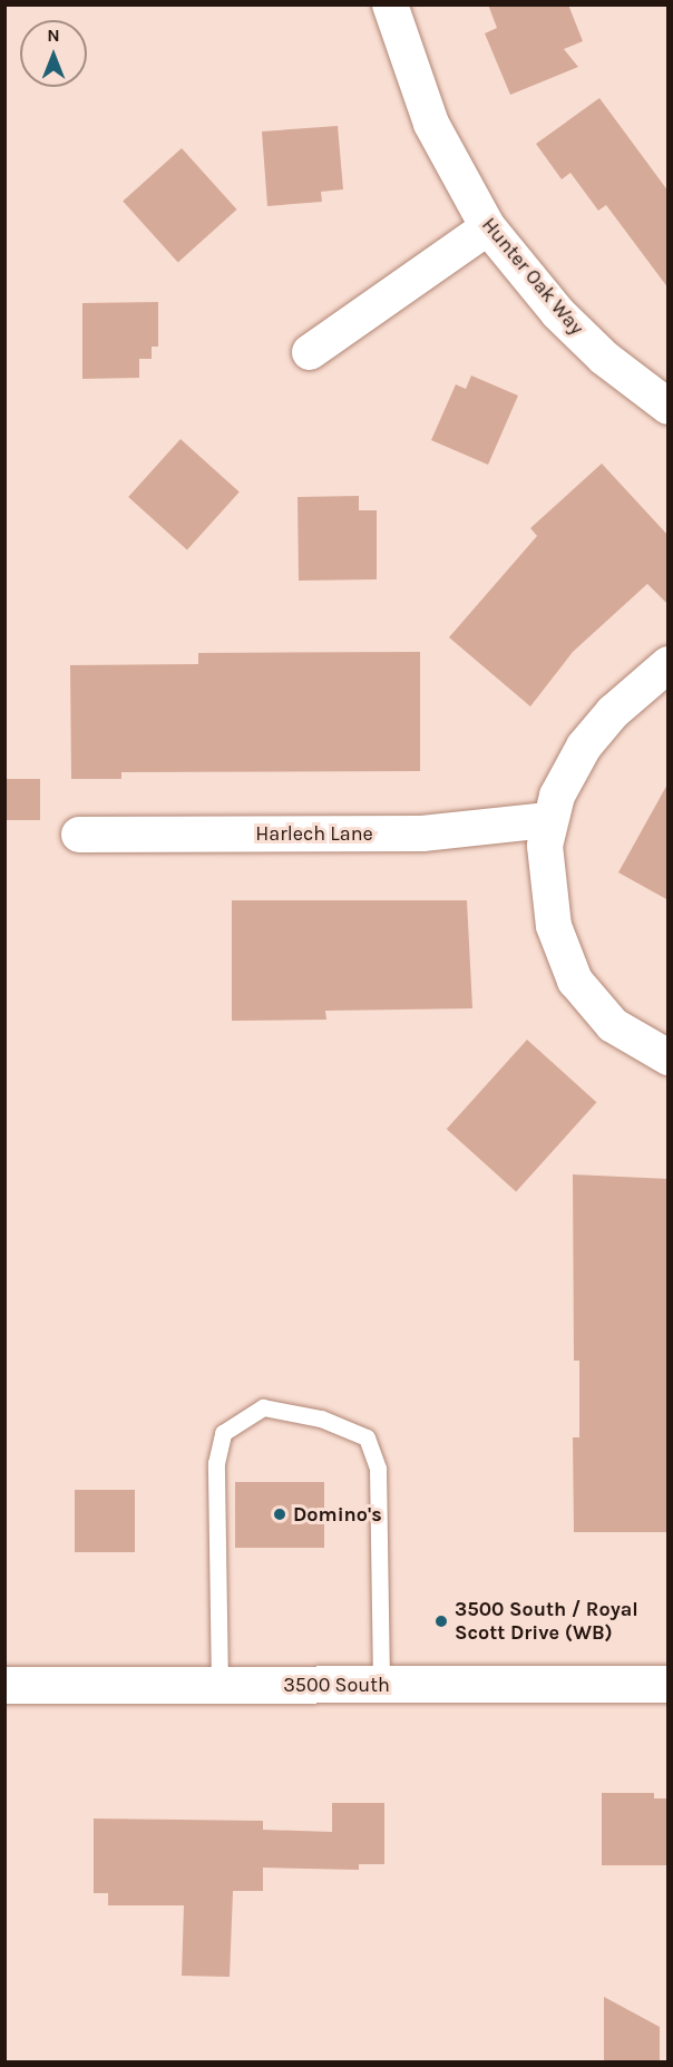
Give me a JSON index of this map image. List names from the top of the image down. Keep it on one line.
{"streets":{"main road":["3500 South"],"street":["Hunter Oak Way","Harlech Lane"]},"places":["Domino's","3500 South / Royal Scott Drive (WB)"],"north":"top"}
